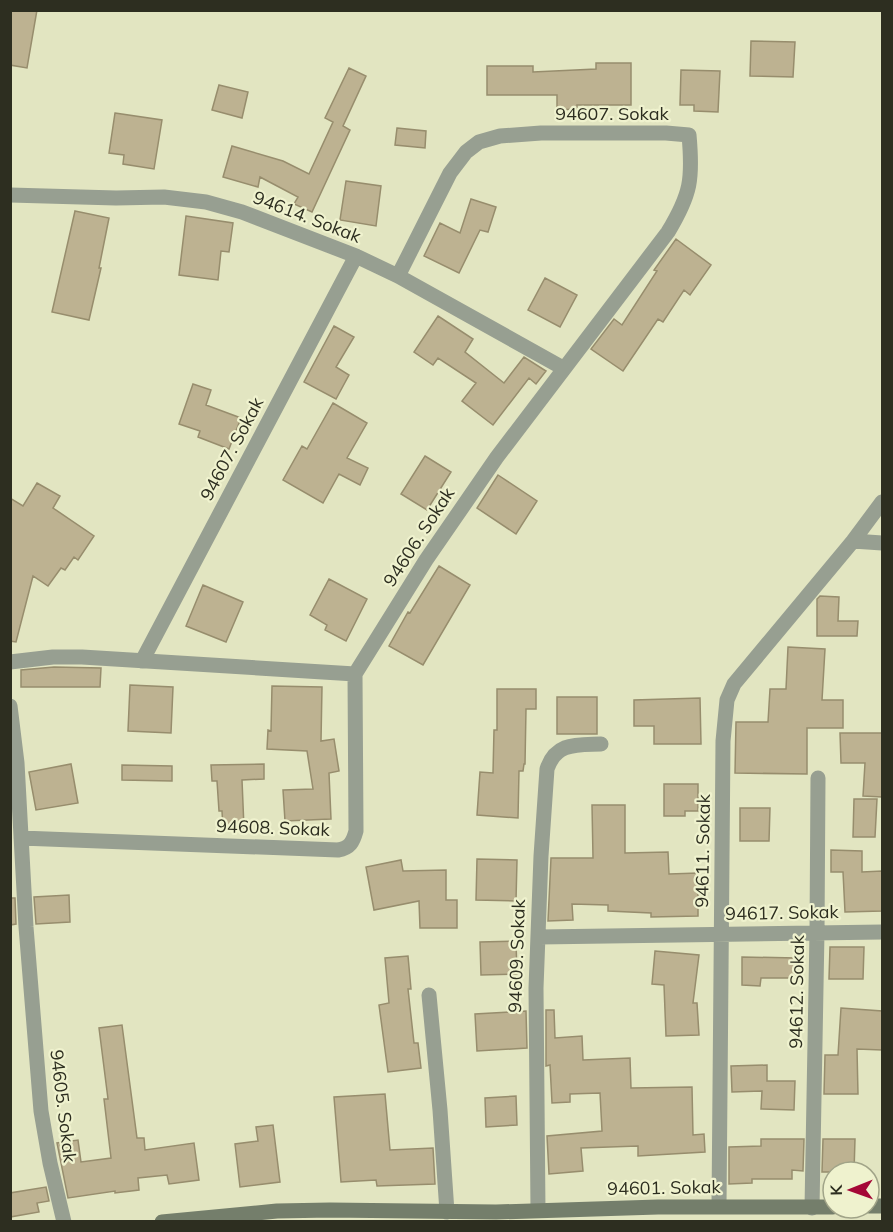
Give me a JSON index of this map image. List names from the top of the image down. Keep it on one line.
{"streets":{"street":["94607. Sokak","94614. Sokak","94606. Sokak","94608. Sokak","94611. Sokak","94617. Sokak","94609. Sokak","94612. Sokak","94605. Sokak","94601. Sokak"]},"crossings":[["94607. Sokak","94614. Sokak"],["94607. Sokak","94606. Sokak"],["94614. Sokak","94606. Sokak"],["94606. Sokak","94608. Sokak"],["94608. Sokak","94605. Sokak"],["94611. Sokak","94617. Sokak"],["94611. Sokak","94601. Sokak"],["94617. Sokak","94609. Sokak"],["94617. Sokak","94612. Sokak"],["94609. Sokak","94601. Sokak"],["94612. Sokak","94601. Sokak"]],"north":"left"}
